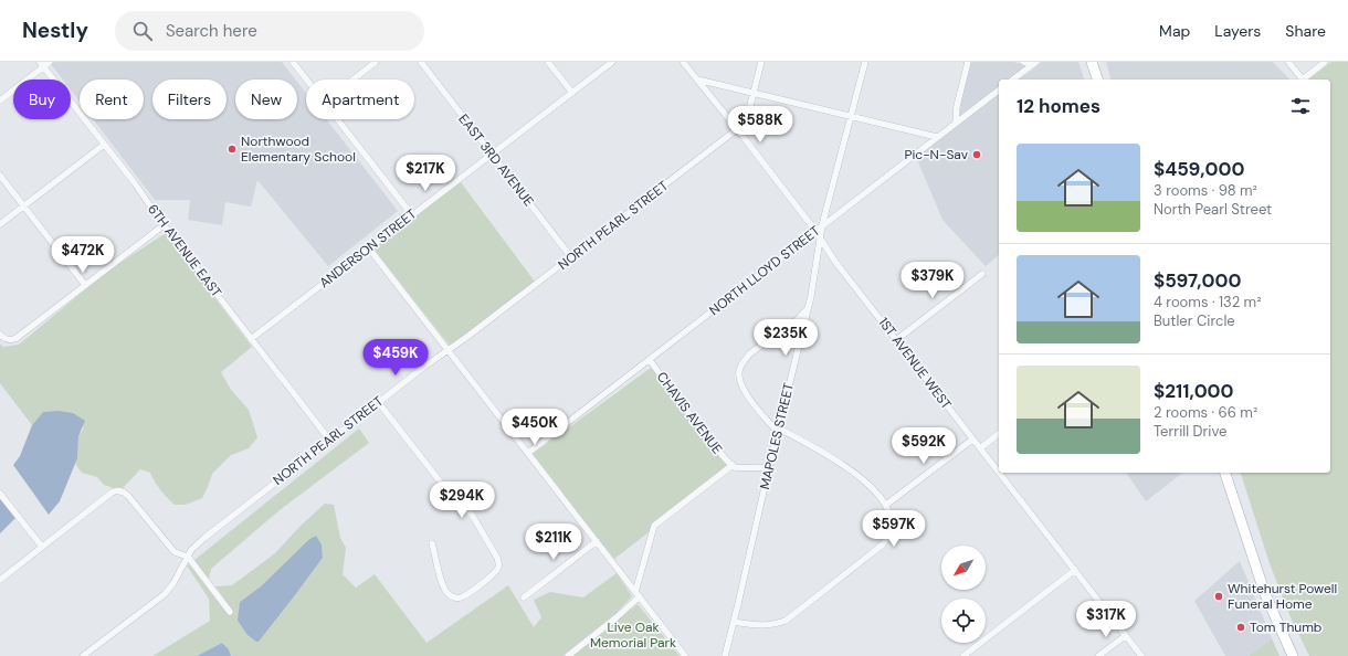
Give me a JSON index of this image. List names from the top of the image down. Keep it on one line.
{"streets":{"street":["EAST 3RD AVENUE","NORTH PEARL STREET","ANDERSON STREET","6TH AVENUE EAST","NORTH LLOYD STREET","1ST AVENUE WEST","CHAVIS AVENUE","MAPOLES STREET"]},"crossings":[["EAST 3RD AVENUE","NORTH PEARL STREET"],["EAST 3RD AVENUE","ANDERSON STREET"],["NORTH PEARL STREET","6TH AVENUE EAST"],["NORTH PEARL STREET","1ST AVENUE WEST"],["ANDERSON STREET","6TH AVENUE EAST"],["NORTH LLOYD STREET","1ST AVENUE WEST"],["NORTH LLOYD STREET","CHAVIS AVENUE"],["NORTH LLOYD STREET","MAPOLES STREET"],["1ST AVENUE WEST","MAPOLES STREET"]],"parks":["Live Oak Memorial Park"],"places":["Northwood Elementary School","Pic-N-Sav","Whitehurst Powell Funeral Home","Tom Thumb"],"north":"bottom left","page":{"header":"Nestly","search":"Search here","nav":["Map","Layers","Share"],"chip":["Buy","Rent","Filters","New","Apartment"],"heading":"12 homes","price":["$588K","$217K","$472K","$379K","$235K","$459K","$450K","$592K","$294K","$597K","$211K","$317K"],"list":[{"name":"$459,000","note":"3 rooms · 98 m² · North Pearl Street"},{"name":"$597,000","note":"4 rooms · 132 m² · Butler Circle"},{"name":"$211,000","note":"2 rooms · 66 m² · Terrill Drive"}]}}
